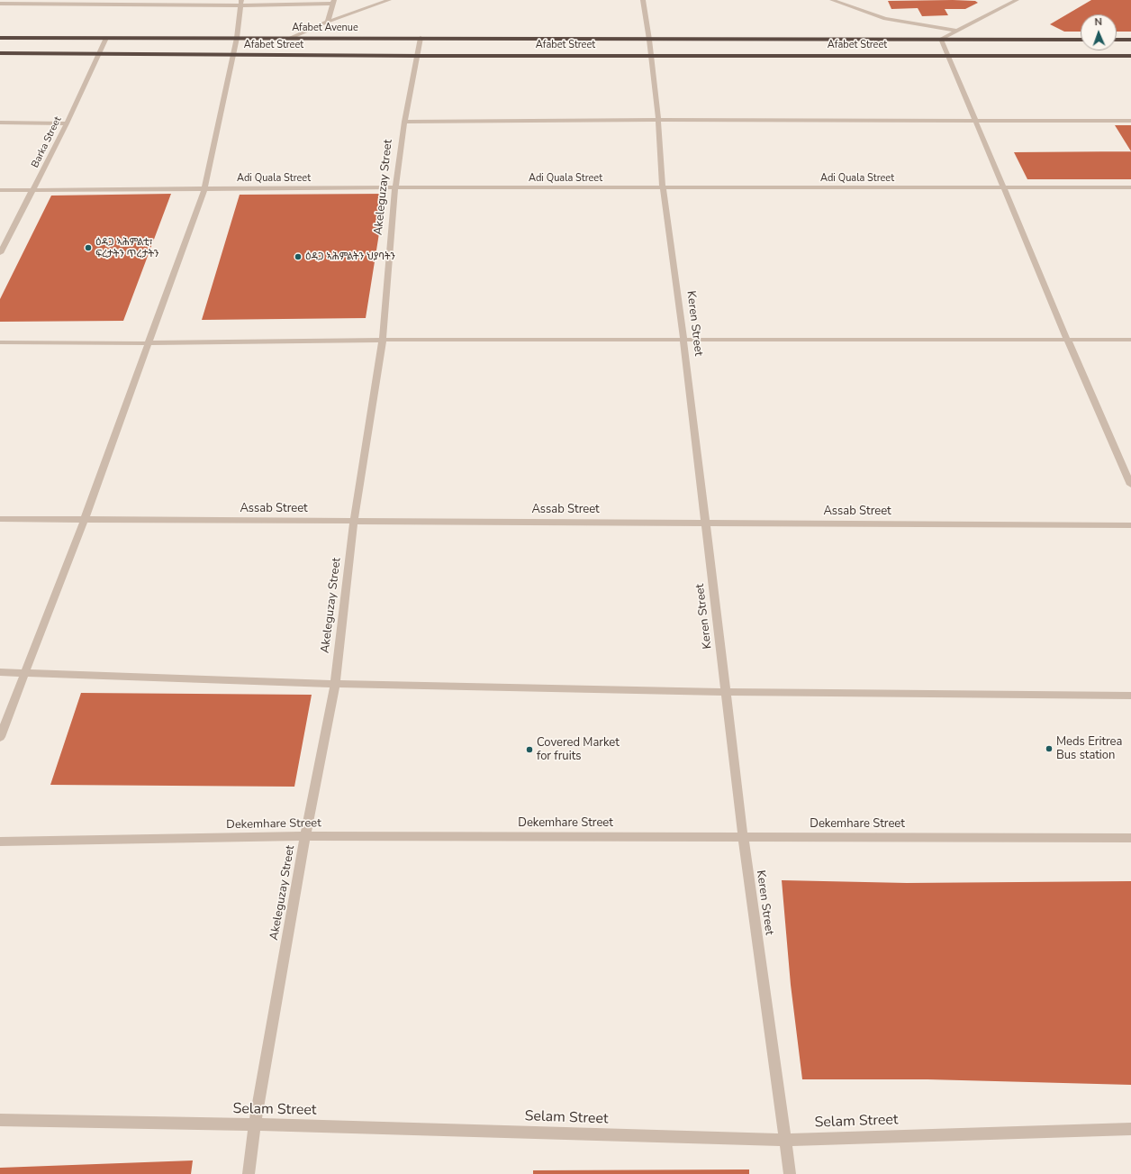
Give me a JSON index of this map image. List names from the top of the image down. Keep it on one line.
{"streets":{"highway":["Afabet Avenue","Afabet Street"],"street":["Barka Street","Adi Quala Street","Akeleguzay Street","Keren Street","Assab Street","Dekemhare Street","Selam Street"]},"crossings":[["Afabet Avenue","Afabet Street"],["Afabet Avenue","Barka Street"],["Afabet Avenue","Akeleguzay Street"],["Afabet Avenue","Keren Street"],["Afabet Street","Barka Street"],["Afabet Street","Akeleguzay Street"],["Afabet Street","Keren Street"],["Barka Street","Adi Quala Street"],["Adi Quala Street","Akeleguzay Street"],["Adi Quala Street","Keren Street"],["Akeleguzay Street","Assab Street"],["Akeleguzay Street","Dekemhare Street"],["Akeleguzay Street","Selam Street"],["Keren Street","Assab Street"],["Keren Street","Dekemhare Street"],["Keren Street","Selam Street"]],"places":["ዕዳጋ ኣሕምልቲ፣ ፍረታትን ጥረታትን","ዕዳጋ ኣሕምልትን ህያባትን","Meds Eritrea Bus station","Covered Market for fruits"],"north":"top"}
